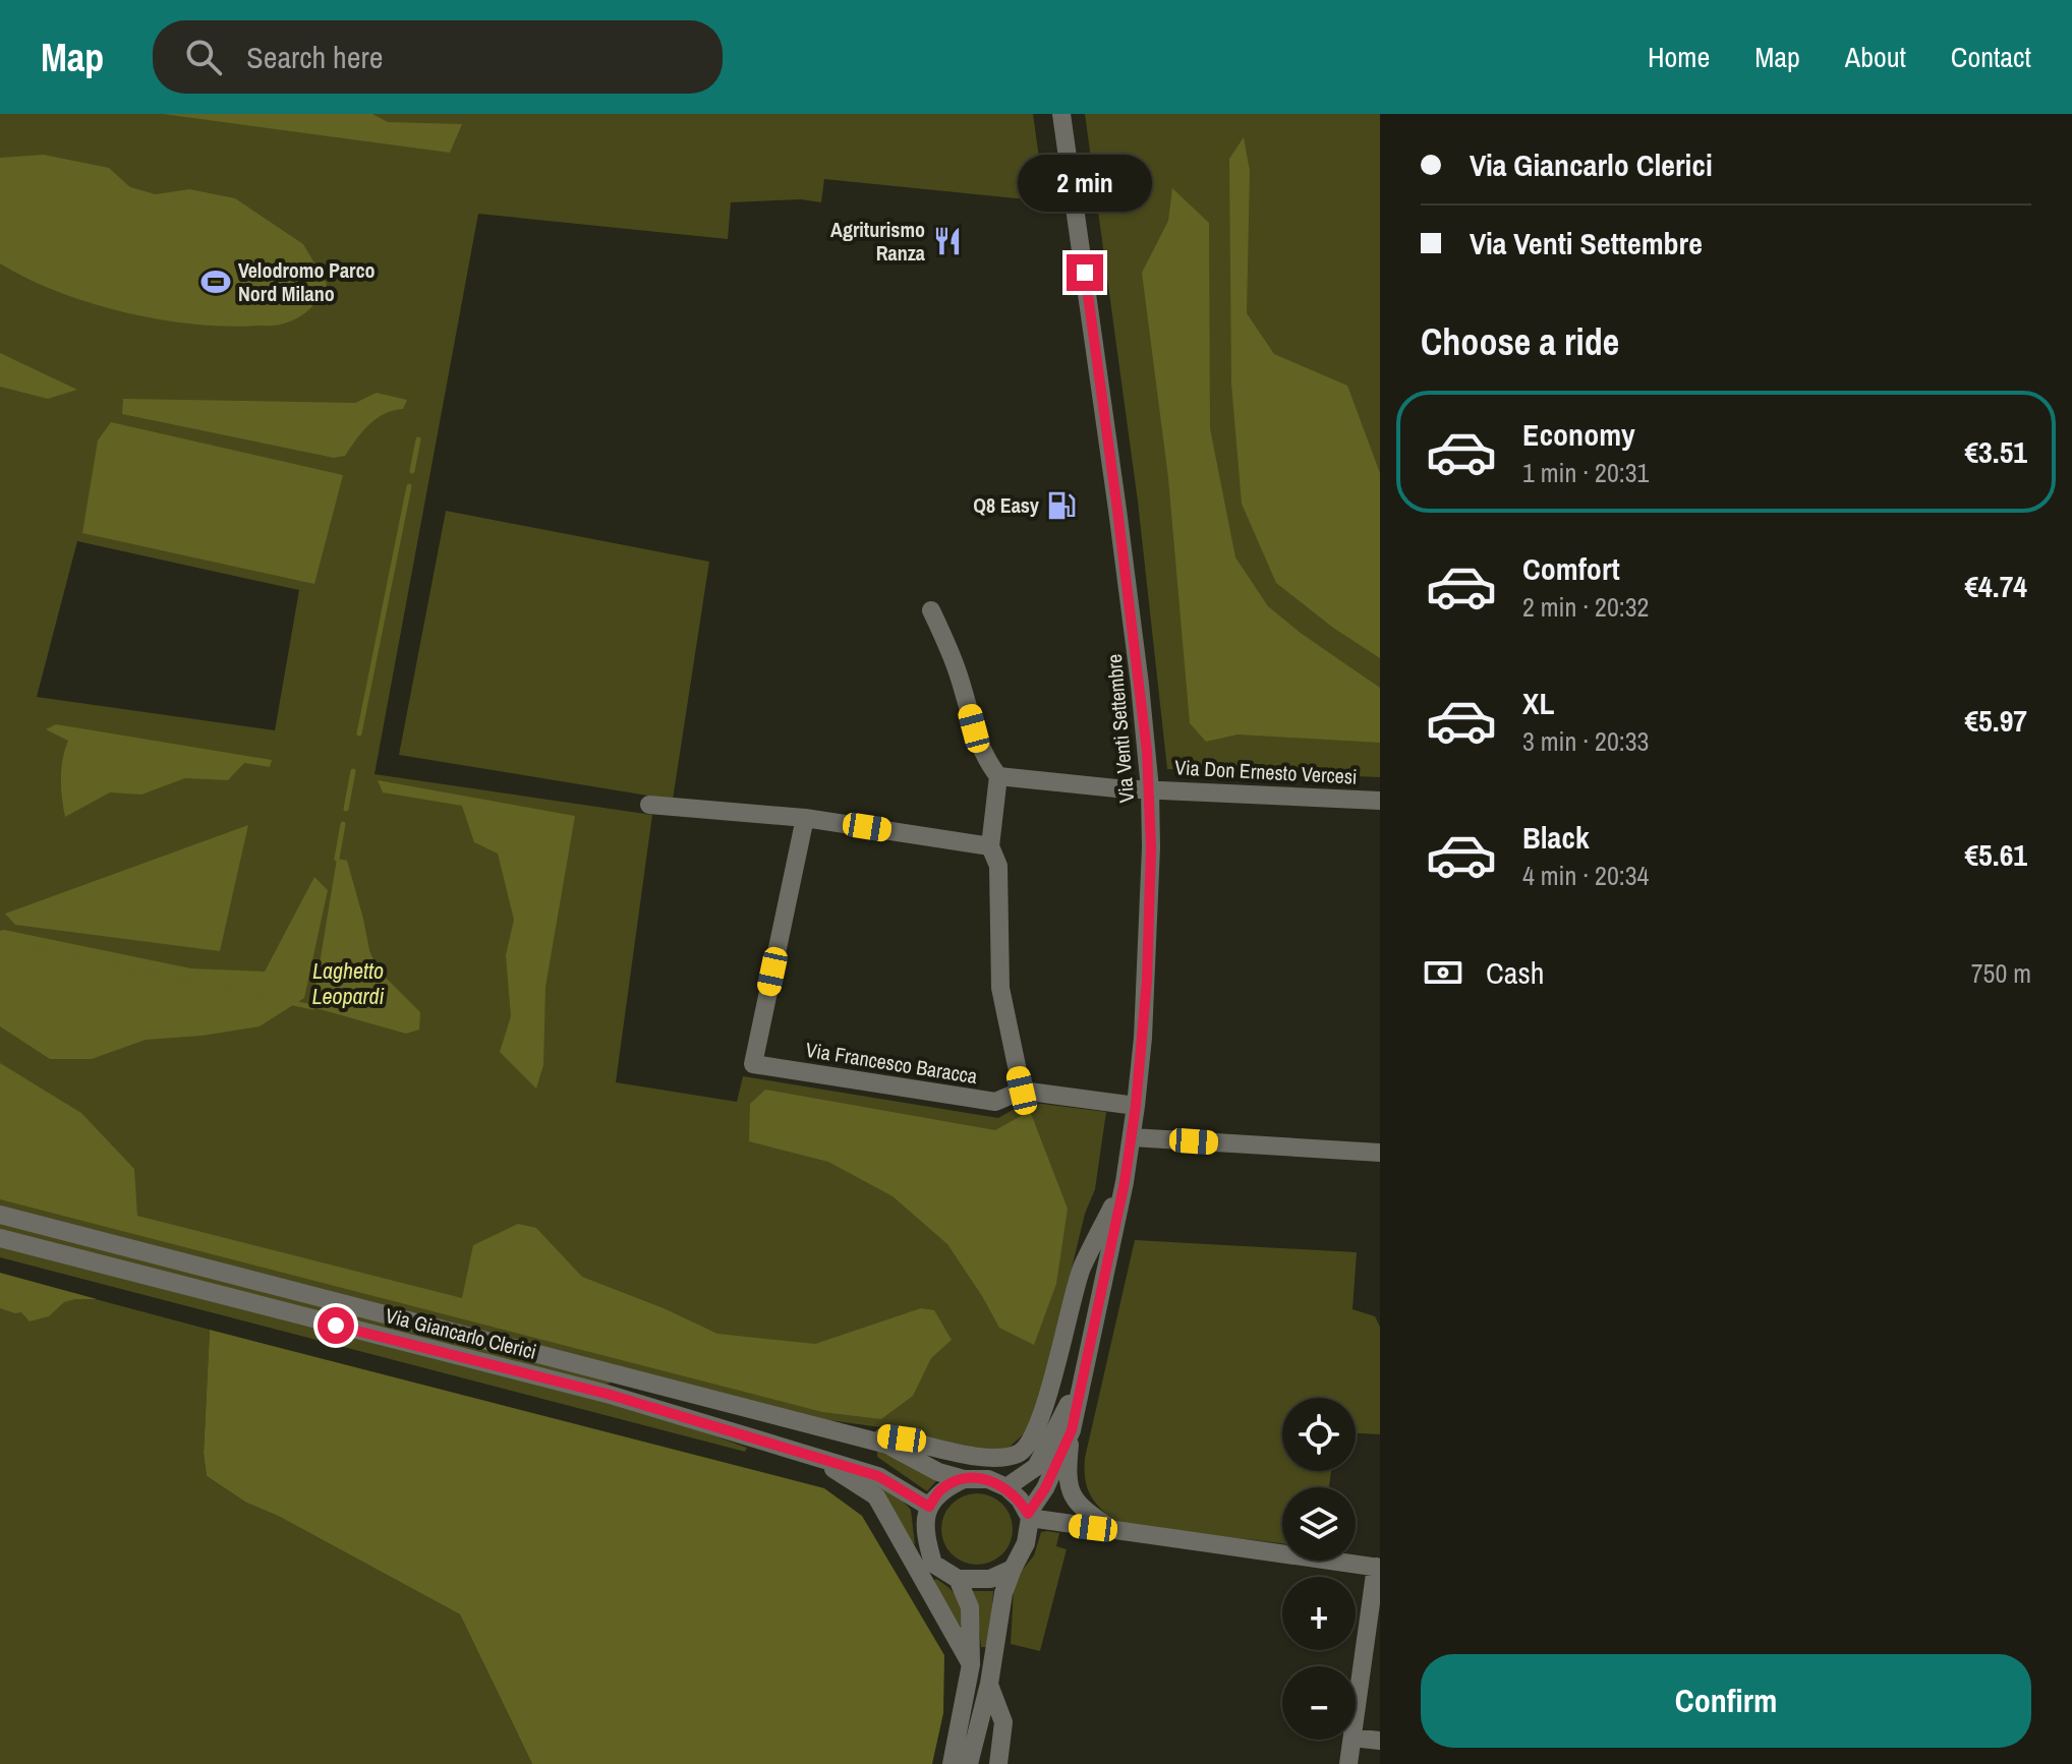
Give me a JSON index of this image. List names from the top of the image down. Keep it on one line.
{"streets":{"street":["Via Venti Settembre","Via Don Ernesto Vercesi","Via Francesco Baracca","Via Giancarlo Clerici"]},"crossings":[["Via Venti Settembre","Via Don Ernesto Vercesi"],["Via Venti Settembre","Via Francesco Baracca"],["Via Venti Settembre","Via Giancarlo Clerici"]],"water":["Laghetto Leopardi"],"places":{"restaurant":["Agriturismo Ranza"],"sports":["Velodromo Parco Nord Milano"],"fuel station":["Q8 Easy"]},"page":{"header":"Map","search":"Search here","nav":["Home","Map","About","Contact"],"banner":["Via Giancarlo Clerici","Via Venti Settembre"],"bubble":"2 min","heading":"Choose a ride","list":[{"name":"Economy","note":"1 min · 20:31","value":"€3.51"},{"name":"Comfort","note":"2 min · 20:32","value":"€4.74"},{"name":"XL","note":"3 min · 20:33","value":"€5.97"},{"name":"Black","note":"4 min · 20:34","value":"€5.61"}],"pay":["Cash","750 m"],"map_buttons":["+","−"],"buttons":"Confirm"}}
